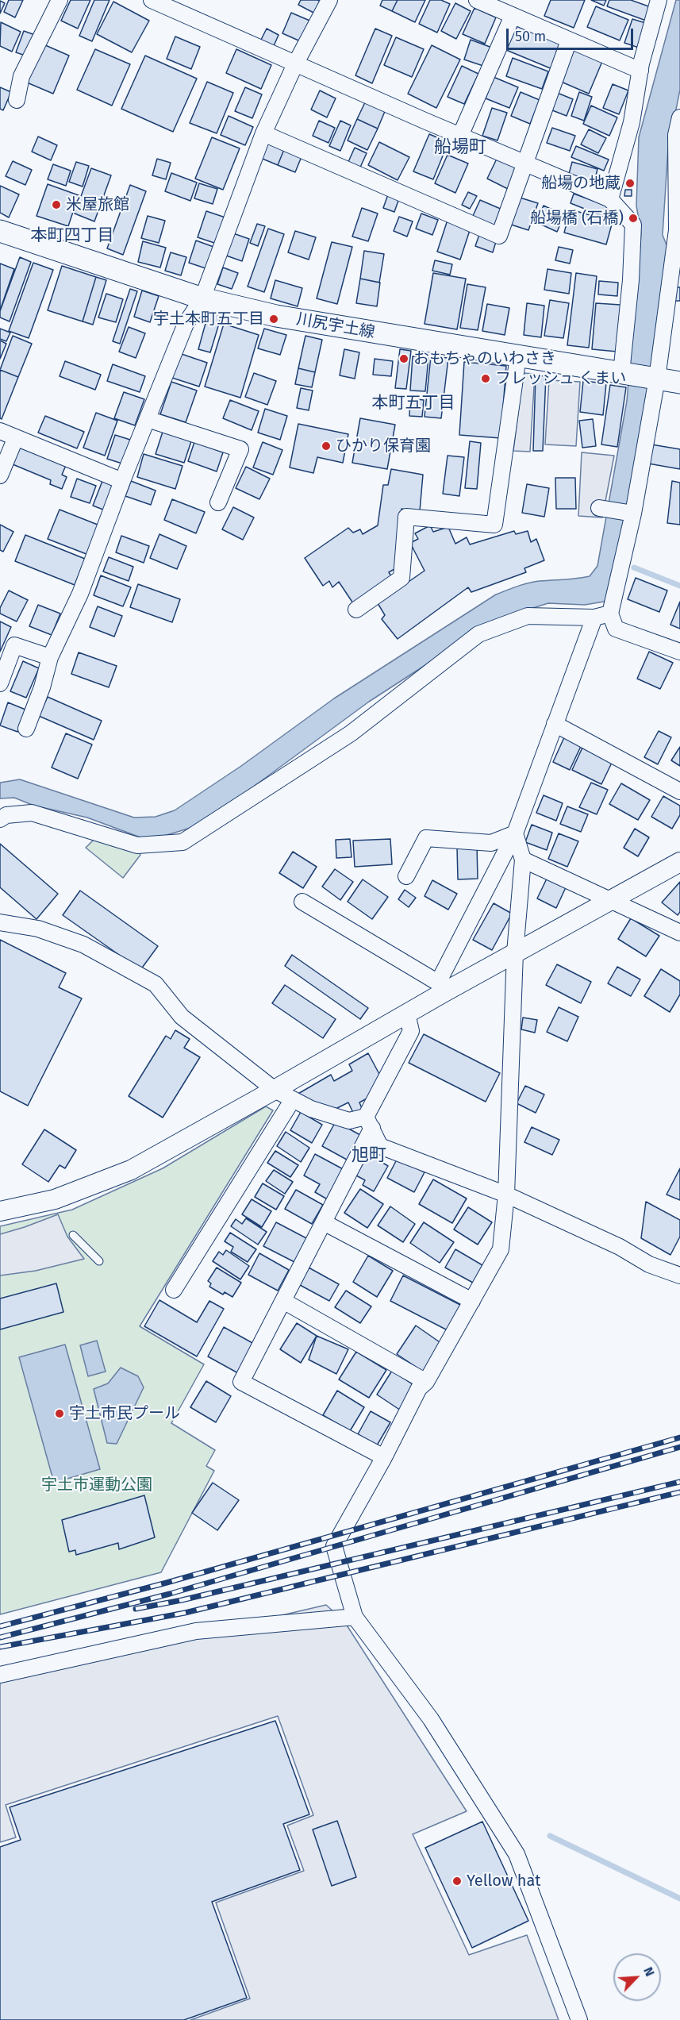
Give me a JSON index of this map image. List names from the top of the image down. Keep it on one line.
{"streets":{"main road":["川尻宇土線"]},"districts":["船場町","本町四丁目","本町五丁目","旭町"],"parks":["宇土市運動公園"],"places":["船場の地蔵","米屋旅館","船場橋 (石橋)","宇土本町五丁目","おもちゃのいわさき","フレッシュ くまい","ひかり保育園","宇土市民プール","Yellow hat"],"scale_bar":"50 m","north":"top right"}
